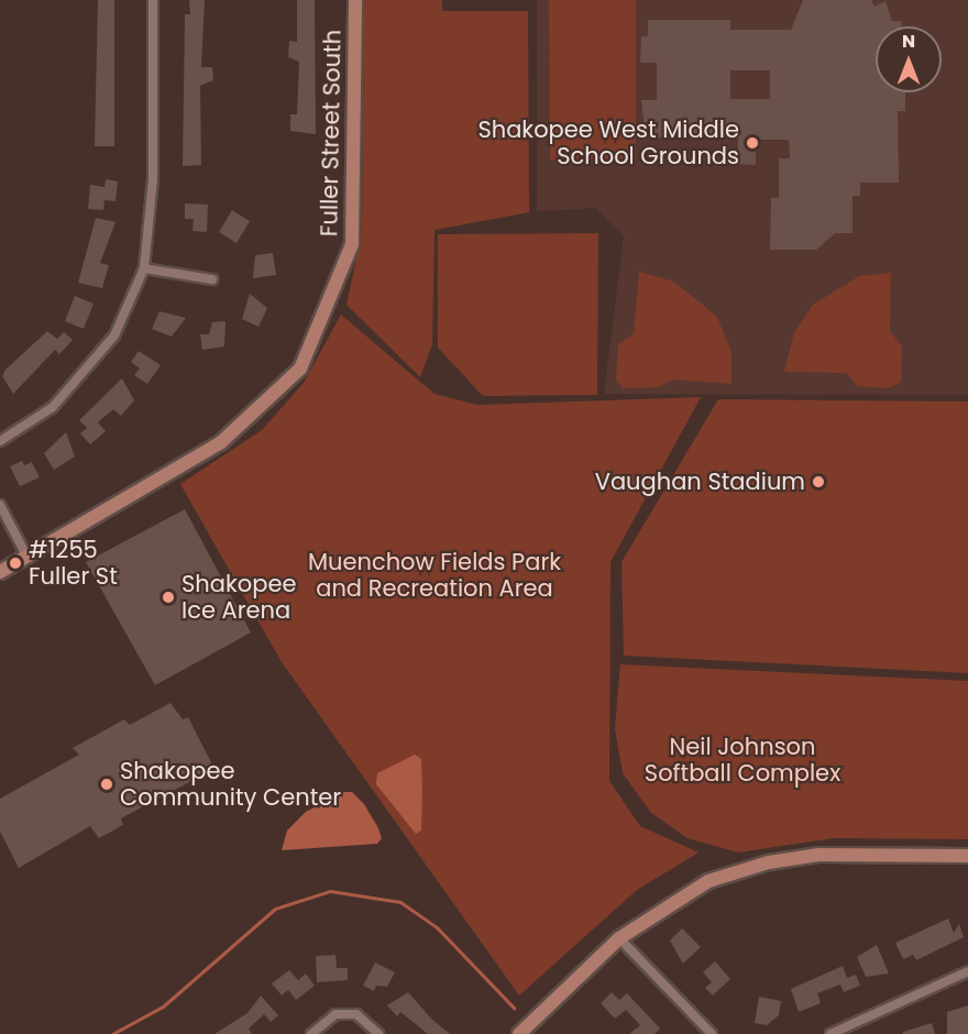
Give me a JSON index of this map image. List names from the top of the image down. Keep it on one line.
{"streets":{"street":["Fuller Street South"]},"parks":["Muenchow Fields Park and Recreation Area","Neil Johnson Softball Complex"],"places":["Shakopee West Middle School Grounds","Vaughan Stadium","#1255 Fuller St","Shakopee Ice Arena","Shakopee Community Center"],"north":"top"}
